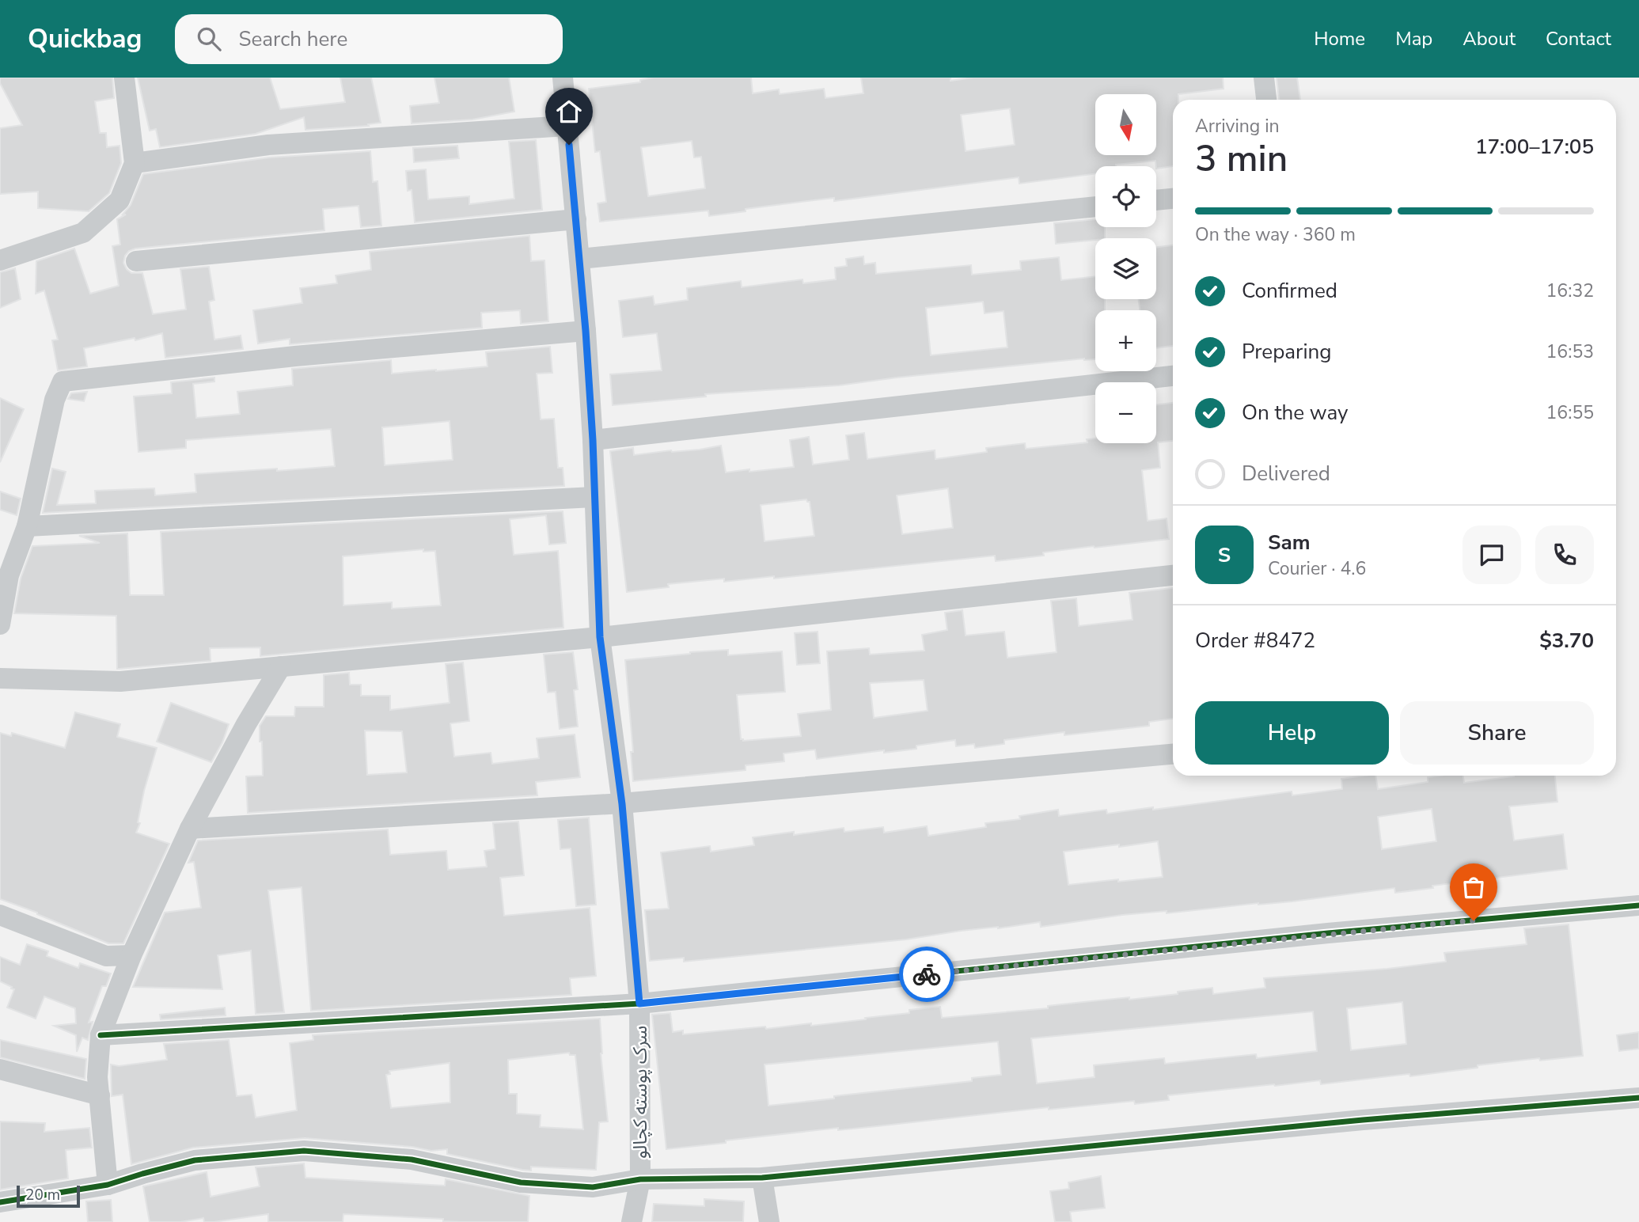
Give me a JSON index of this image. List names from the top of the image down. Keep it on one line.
{"streets":{"street":["سرک پوسته کچالو"]},"scale_bar":"20 m","north":"bottom","page":{"header":"Quickbag","search":"Search here","nav":["Home","Map","About","Contact"],"map_buttons":["+","−"],"heading":["3 min","Arriving in","17:00–17:05"],"panel":["Sam","Courier · 4.6","Order #8472","$3.70"],"bar":"On the way · 360 m","list":[["Confirmed","16:32"],["Preparing","16:53"],["On the way","16:55"],"Delivered"],"round":"S","buttons":["Help","Share"],"scale":"20 m"}}
